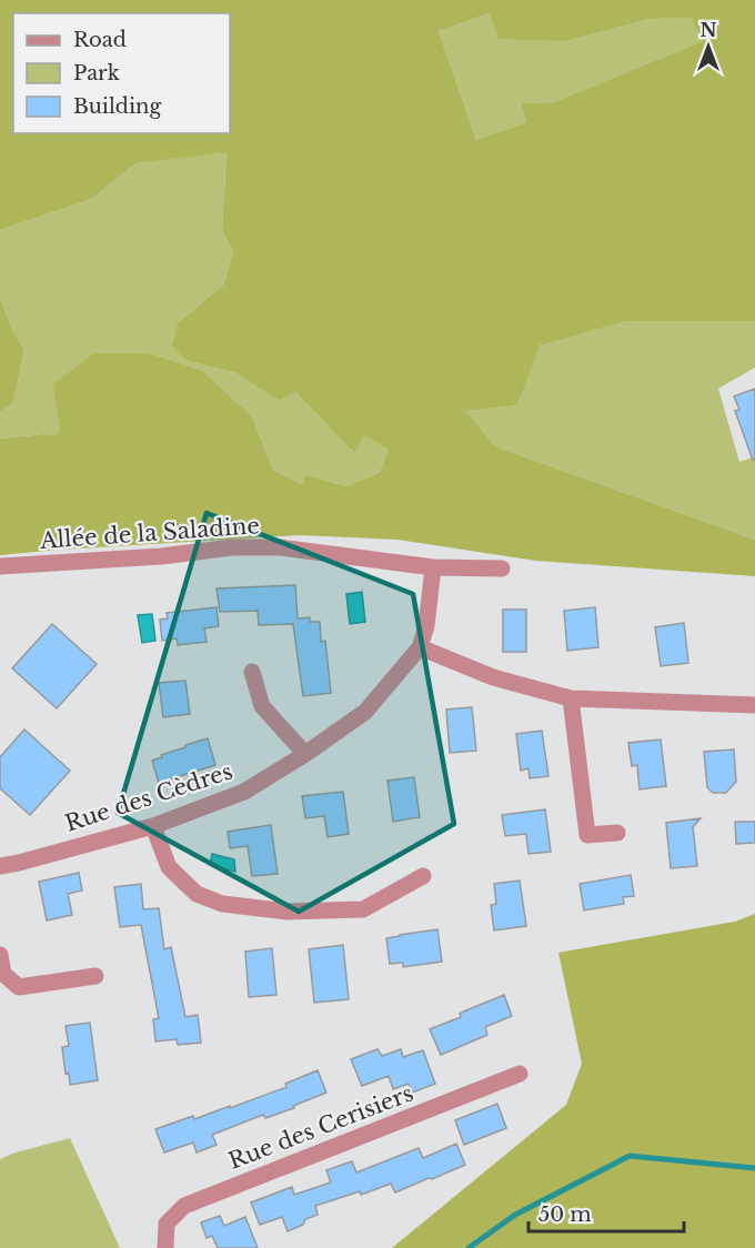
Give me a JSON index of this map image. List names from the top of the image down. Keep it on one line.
{"streets":{"street":["Allée de la Saladine","Rue des Cèdres","Rue des Cerisiers"]},"crossings":[["Allée de la Saladine","Rue des Cèdres"]],"legend":["Road","Park","Building"],"scale_bar":"50 m","north":"top"}
